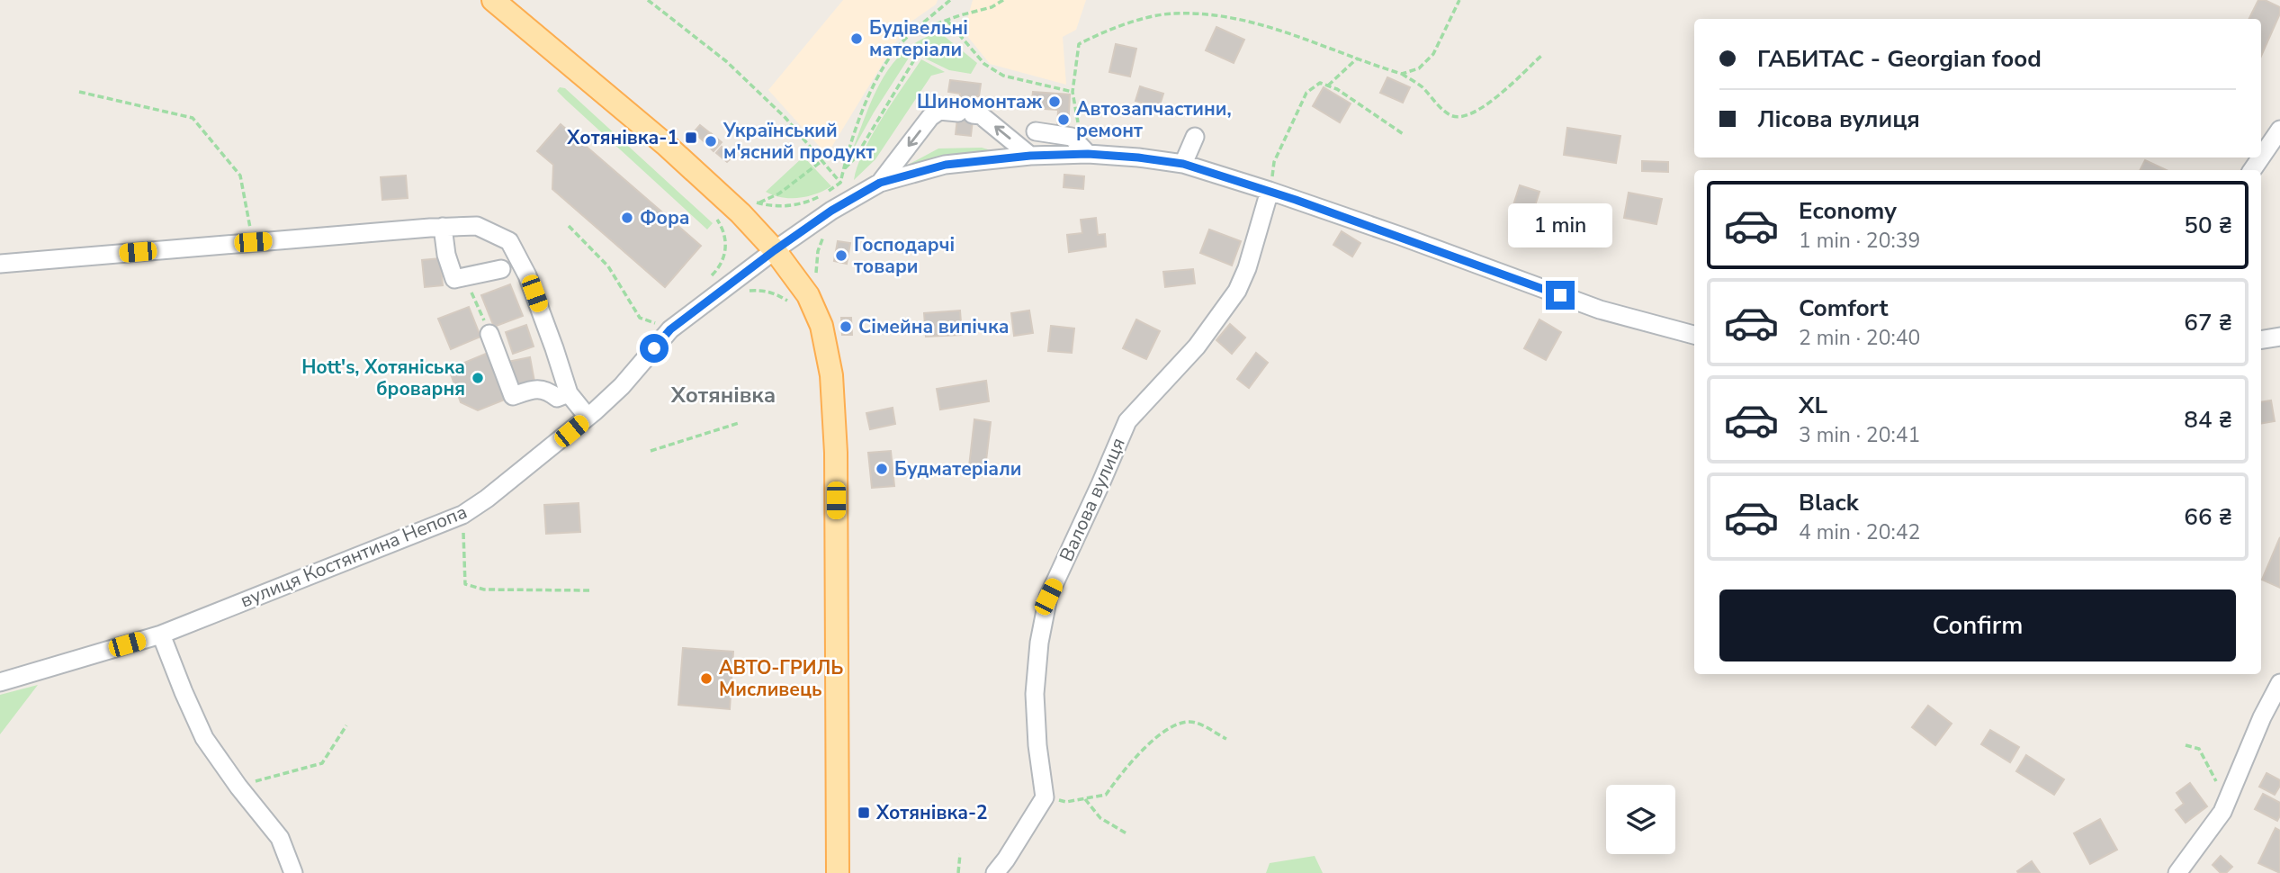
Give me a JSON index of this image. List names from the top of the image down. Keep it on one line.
{"streets":{"street":["Валова вулиця","вулиця Костянтина Непопа"]},"districts":["Хотянівка"],"places":{"other":["Будівельні матеріали","Шиномонтаж","Автозапчастини, ремонт","Український м'ясний продукт","Фора","Господарчі товари","Сімейна випічка","Hott's, Хотяніська броварня","Будматеріали","АВТО-ГРИЛЬ Мисливець"],"transit":["Хотянівка-1","Хотянівка-2"]},"page":{"banner":["ГАБИТАС - Georgian food","Лісова вулиця"],"list":[{"name":"Economy","note":"1 min · 20:39","value":"50 ₴"},{"name":"Comfort","note":"2 min · 20:40","value":"67 ₴"},{"name":"XL","note":"3 min · 20:41","value":"84 ₴"},{"name":"Black","note":"4 min · 20:42","value":"66 ₴"}],"bubble":"1 min","buttons":"Confirm"}}
